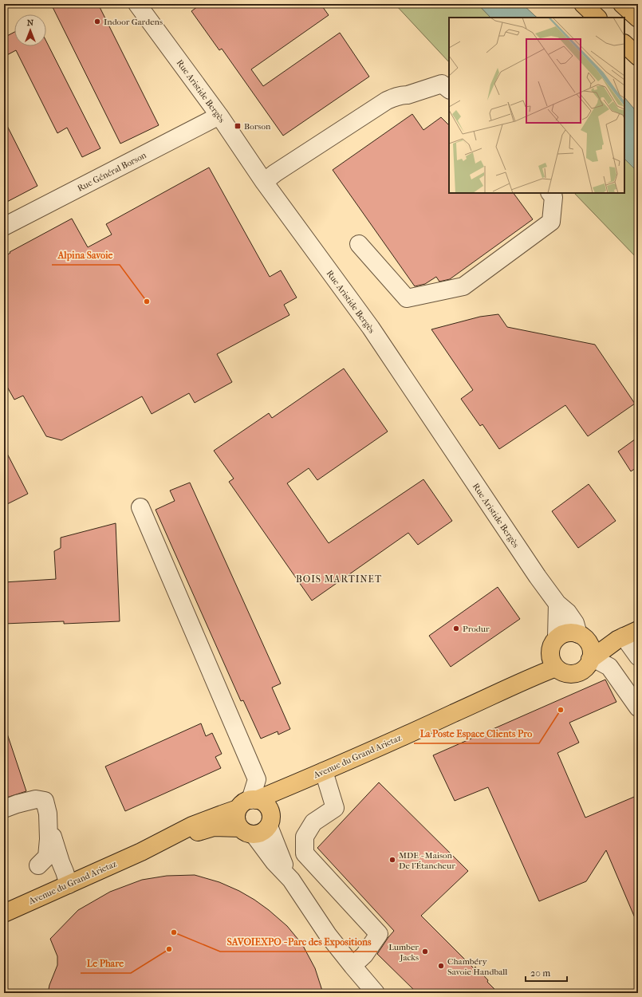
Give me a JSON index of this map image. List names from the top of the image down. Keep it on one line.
{"streets":{"main road":["Avenue du Grand Arietaz"],"street":["Rue Aristide Bergès","Rue Général Borson"]},"crossings":[["Rue Aristide Bergès","Rue Général Borson"],["Rue Aristide Bergès","Avenue du Grand Arietaz"]],"districts":["BOIS MARTINET"],"places":{"other":["Indoor Gardens","Alpina Savoie","Produr","La Poste Espace Clients Pro","MDE - Maison De l'Étancheur","SAVOIEXPO - Parc des Expositions","Le Phare","Lumber Jacks","Chambéry Savoie Handball"],"transit":["Borson"]},"scale_bar":"20 m","north":"top"}
